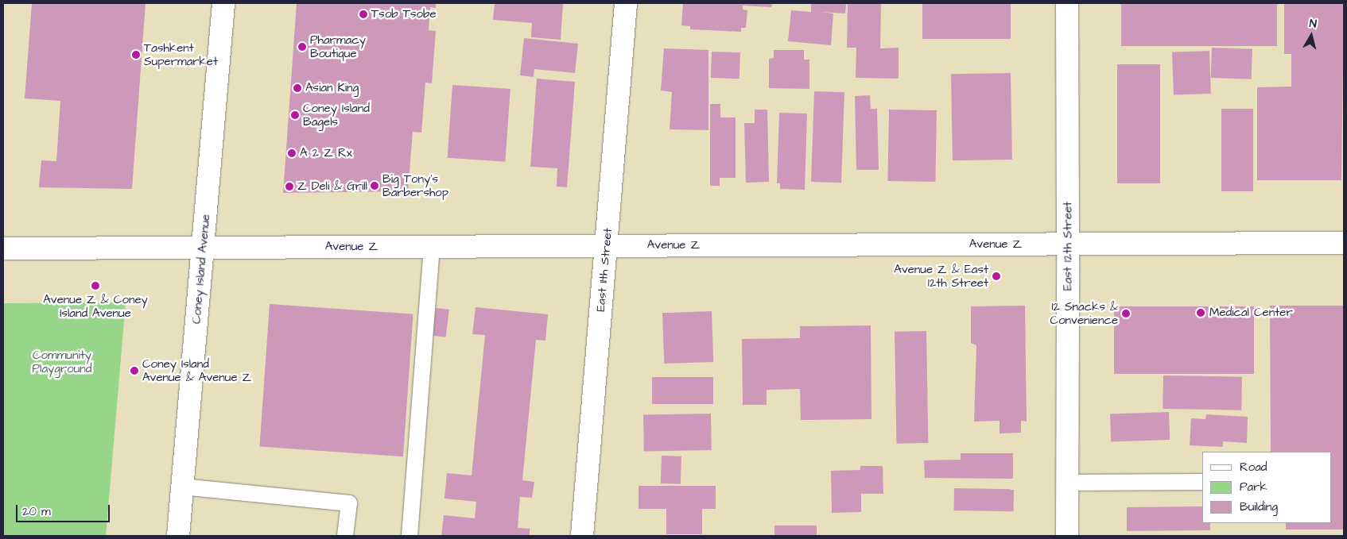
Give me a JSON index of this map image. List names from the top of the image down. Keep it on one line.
{"streets":{"street":["Avenue Z","East 12th Street","Coney Island Avenue","East 11th Street"]},"crossings":[["Avenue Z","East 12th Street"],["Avenue Z","Coney Island Avenue"],["Avenue Z","East 11th Street"]],"parks":["Community Playground"],"places":["Tsob Tsobe","Pharmacy Boutique","Tashkent Supermarket","Asian King","Coney Island Bagels","A 2 Z Rx","Big Tony's Barbershop","Z Deli & Grill","Avenue Z & East 12th Street","Avenue Z & Coney Island Avenue","Medical Center","12 Snacks & Convenience","Coney Island Avenue & Avenue Z"],"legend":["Road","Park","Building"],"scale_bar":"20 m","north":"top"}
